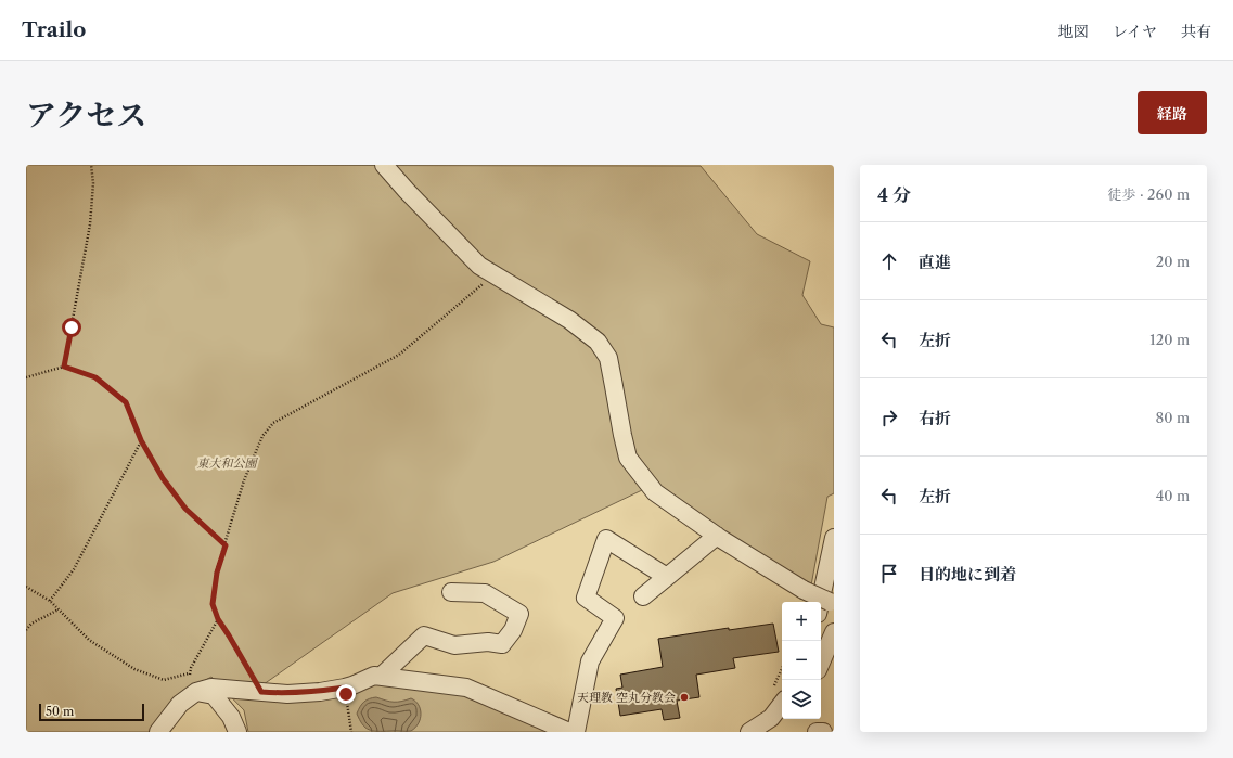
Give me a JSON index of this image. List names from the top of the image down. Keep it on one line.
{"parks":["東大和公園"],"places":["天理教 空丸分教会"],"scale_bar":"50 m","page":{"header":"Trailo","nav":["地図","レイヤ","共有"],"title":"アクセス","buttons":"経路","heading":["4 分","徒歩 · 260 m"],"list":[["直進","20 m"],["左折","120 m"],["右折","80 m"],["左折","40 m"],"目的地に到着"],"map_buttons":["+","−"],"scale":"50 m"}}
